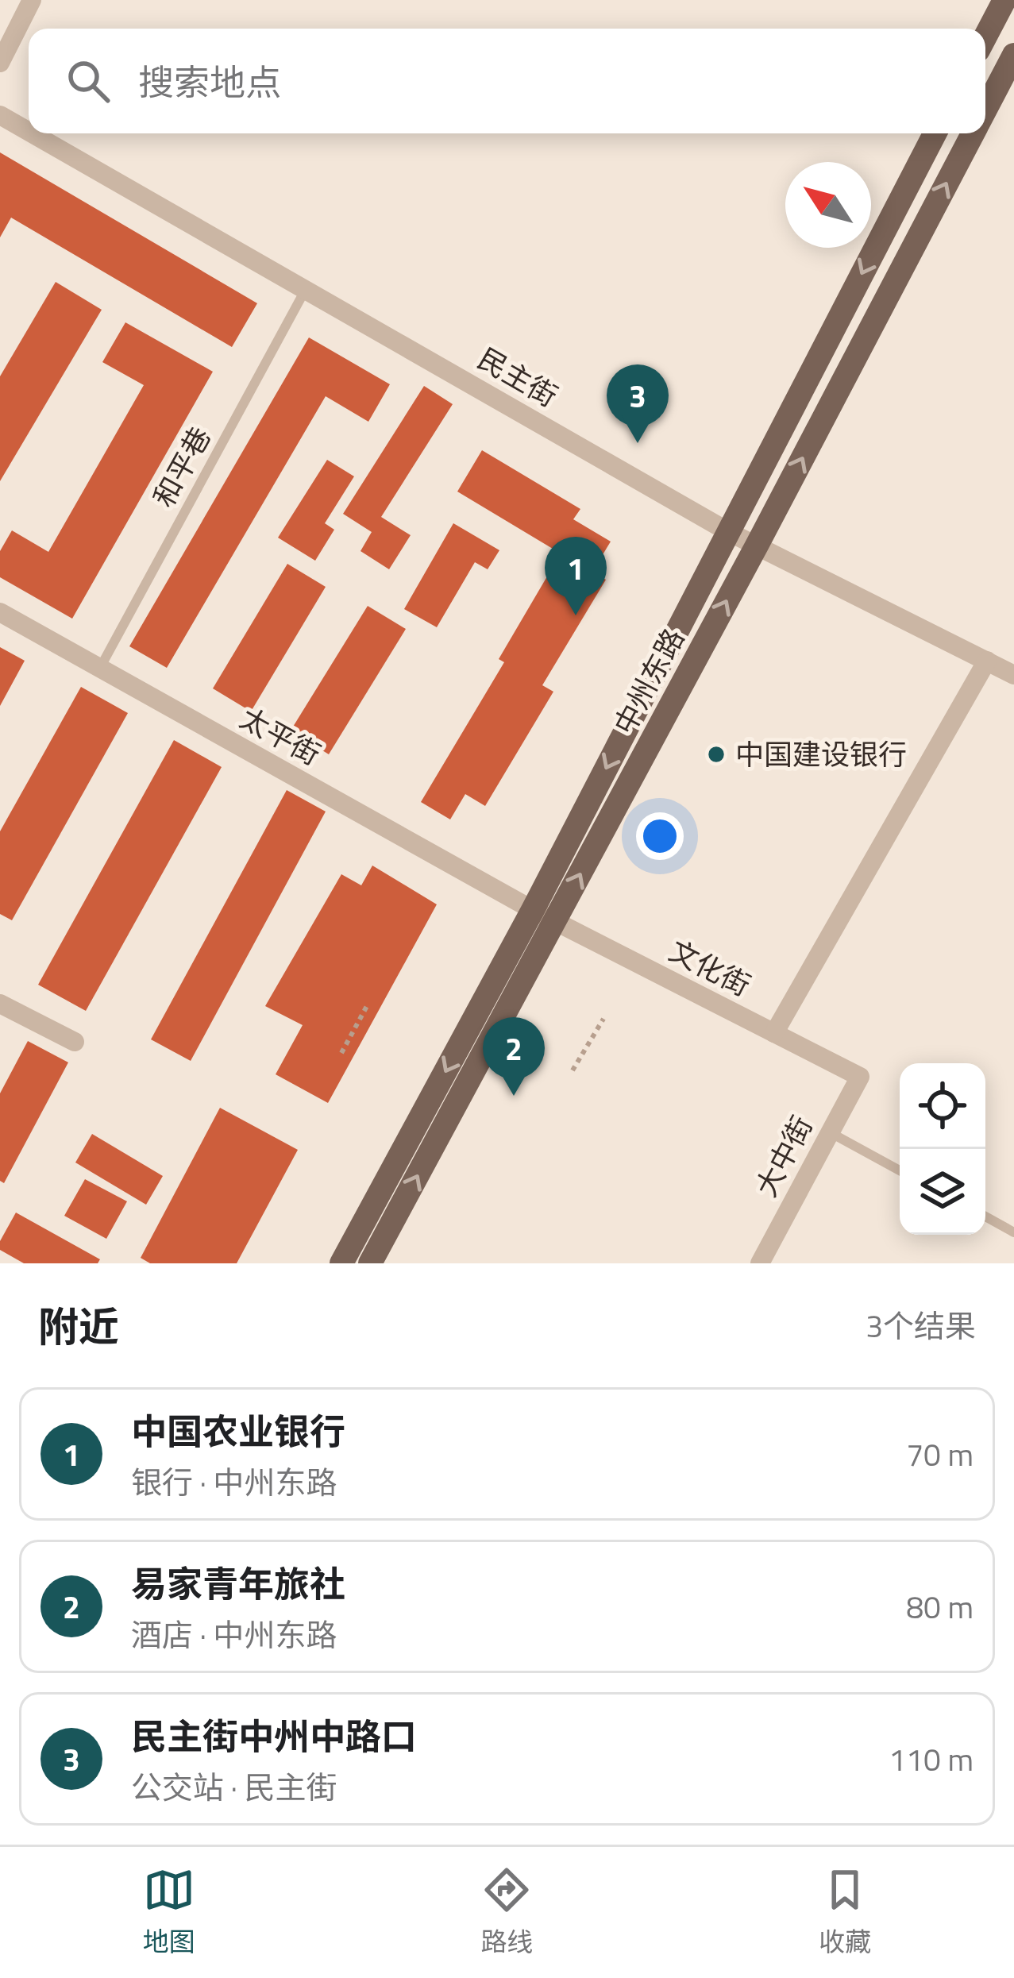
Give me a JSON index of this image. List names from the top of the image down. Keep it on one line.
{"streets":{"main road":["中州东路"],"street":["民主街","太平街","文化街","大中街"],"lane":["和平巷"]},"crossings":[["民主街","和平巷"],["民主街","中州东路"],["和平巷","太平街"],["中州东路","太平街"],["中州东路","文化街"],["太平街","文化街"],["文化街","大中街"]],"places":["中国建设银行"],"north":"top left","page":{"search":"搜索地点","pins":["3","1","2"],"heading":["附近","3个结果"],"list":[{"mark":"1","name":"中国农业银行","note":"银行 · 中州东路","value":"70 m"},{"mark":"2","name":"易家青年旅社","note":"酒店 · 中州东路","value":"80 m"},{"mark":"3","name":"民主街中州中路口","note":"公交站 · 民主街","value":"110 m"}],"nav":["地图","路线","收藏"]}}
